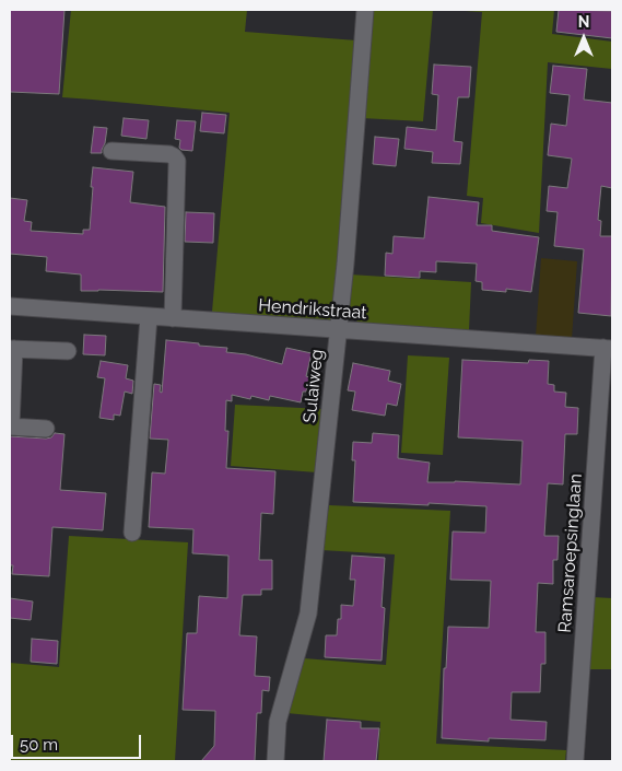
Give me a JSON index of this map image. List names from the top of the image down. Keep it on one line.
{"streets":{"street":["Hendrikstraat","Sulaiweg","Ramsaroepsinglaan"]},"crossings":[["Hendrikstraat","Sulaiweg"],["Hendrikstraat","Ramsaroepsinglaan"]],"scale_bar":"50 m","north":"top"}
